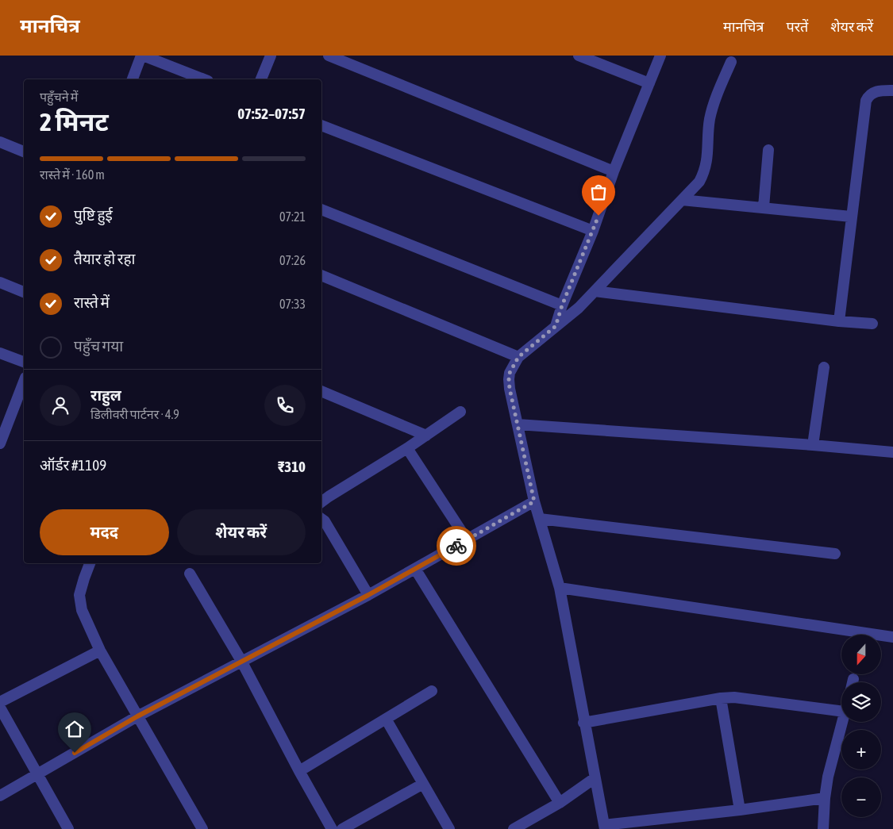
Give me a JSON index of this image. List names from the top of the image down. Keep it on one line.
{"north":"bottom","page":{"header":"मानचित्र","nav":["मानचित्र","परतें","शेयर करें"],"heading":["2 मिनट","पहुँचने में","07:52–07:57"],"panel":["राहुल","डिलीवरी पार्टनर · 4.9","ऑर्डर #1109","₹310"],"bar":"रास्ते में · 160 m","list":[["पुष्टि हुई","07:21"],["तैयार हो रहा","07:26"],["रास्ते में","07:33"],"पहुँच गया"],"buttons":["मदद","शेयर करें"],"map_buttons":["+","−"]}}
